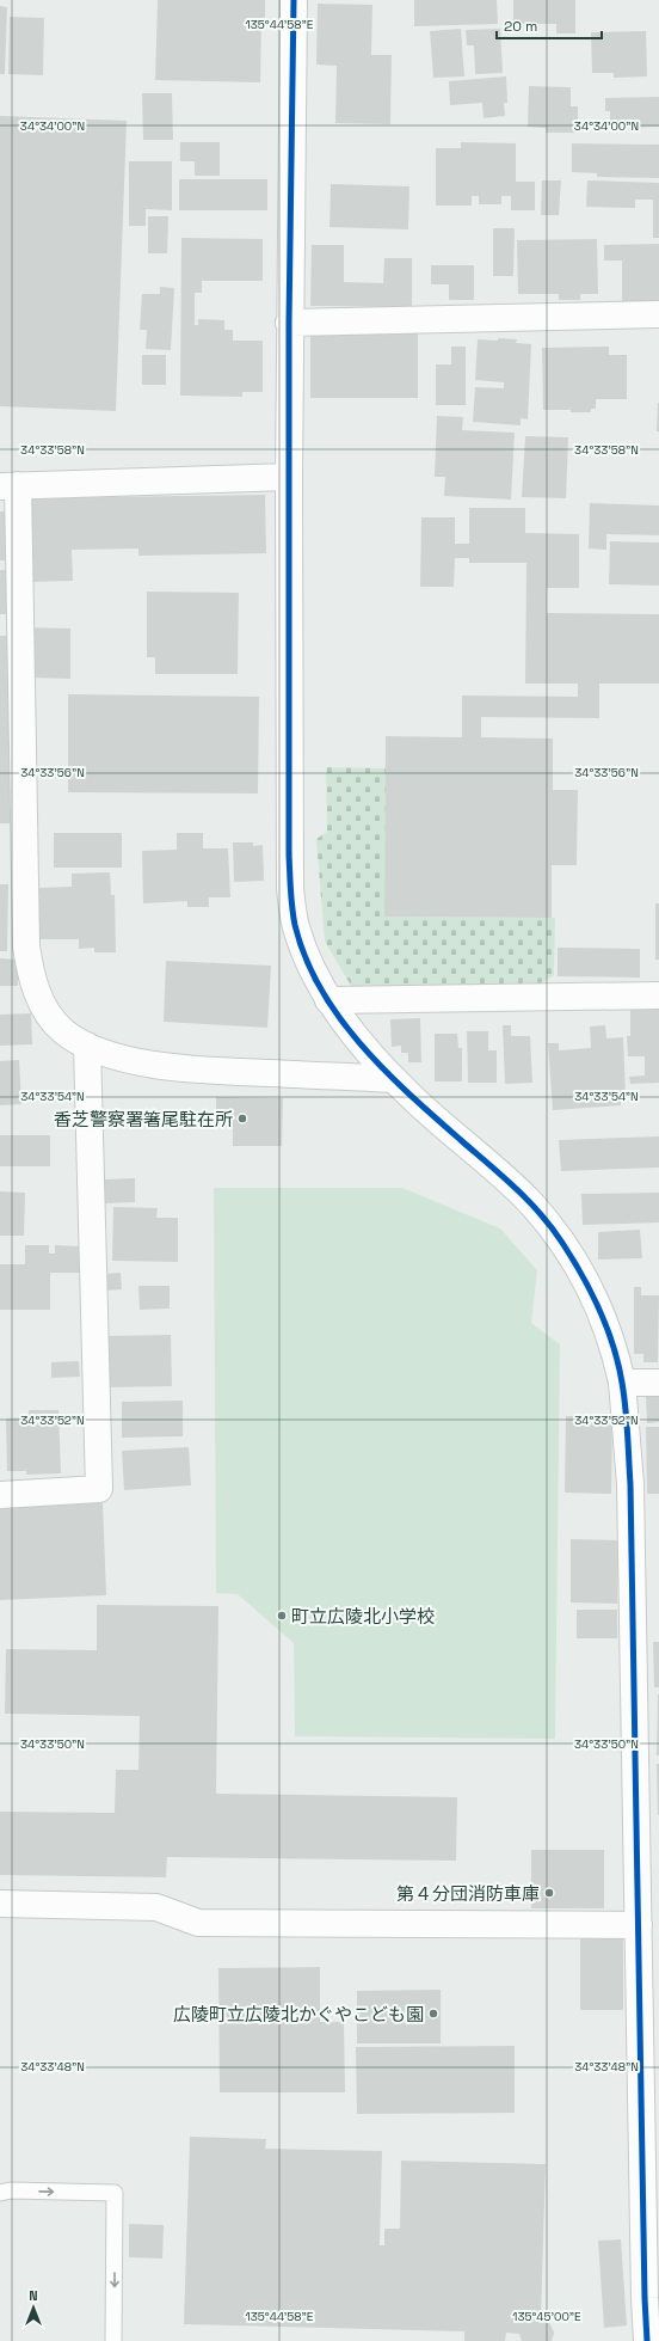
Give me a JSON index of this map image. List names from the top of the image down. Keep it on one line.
{"places":["香芝警察署箸尾駐在所","町立広陵北小学校","第４分団消防車庫","広陵町立広陵北かぐやこども園"],"scale_bar":"20 m","north":"top","coordinates":["135°44'58\"E","34°34'00\"N","34°33'58\"N","34°33'56\"N","34°33'54\"N","34°33'52\"N","34°33'50\"N","34°33'48\"N","135°45'00\"E"]}
